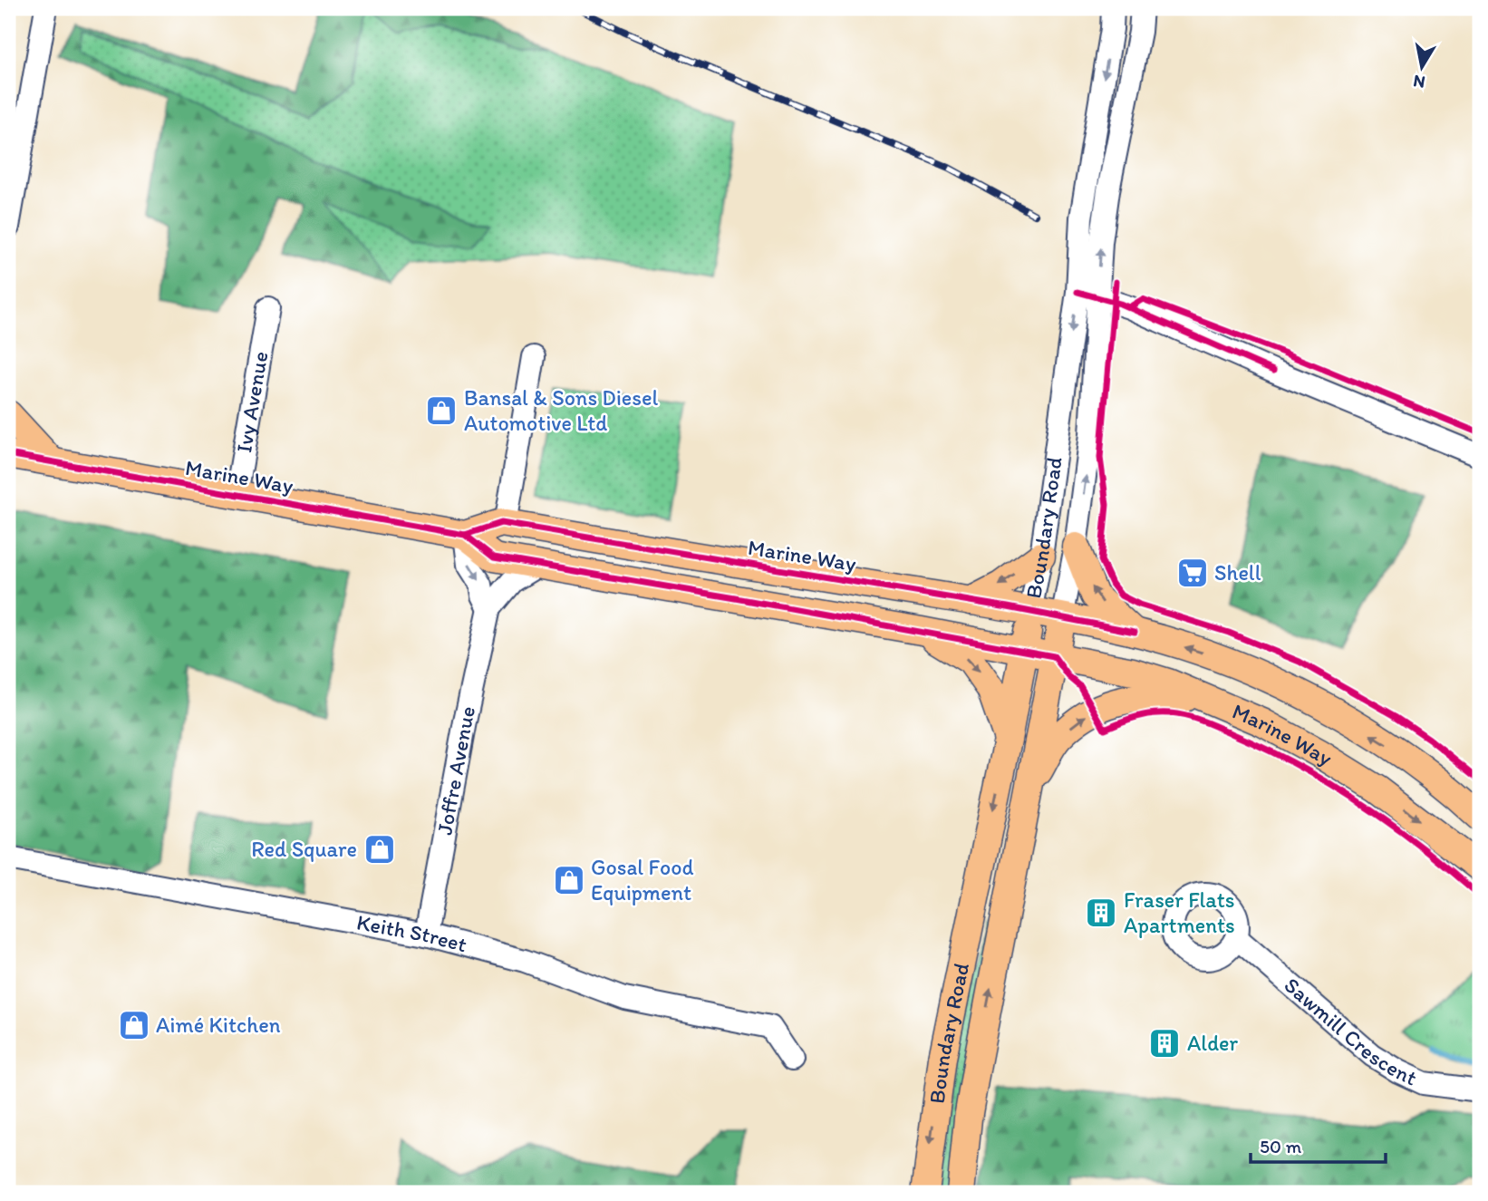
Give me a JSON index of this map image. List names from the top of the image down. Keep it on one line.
{"streets":{"main road":["Marine Way","Boundary Road"],"street":["Ivy Avenue","Joffre Avenue","Keith Street","Sawmill Crescent"]},"crossings":[["Ivy Avenue","Marine Way"],["Marine Way","Boundary Road"],["Marine Way","Joffre Avenue"],["Joffre Avenue","Keith Street"]],"places":{"shop":["Bansal & Sons Diesel Automotive Ltd","Red Square","Gosal Food Equipment","Aimé Kitchen"],"supermarket":["Shell"],"building":["Fraser Flats Apartments","Alder"]},"scale_bar":"50 m","north":"bottom"}
